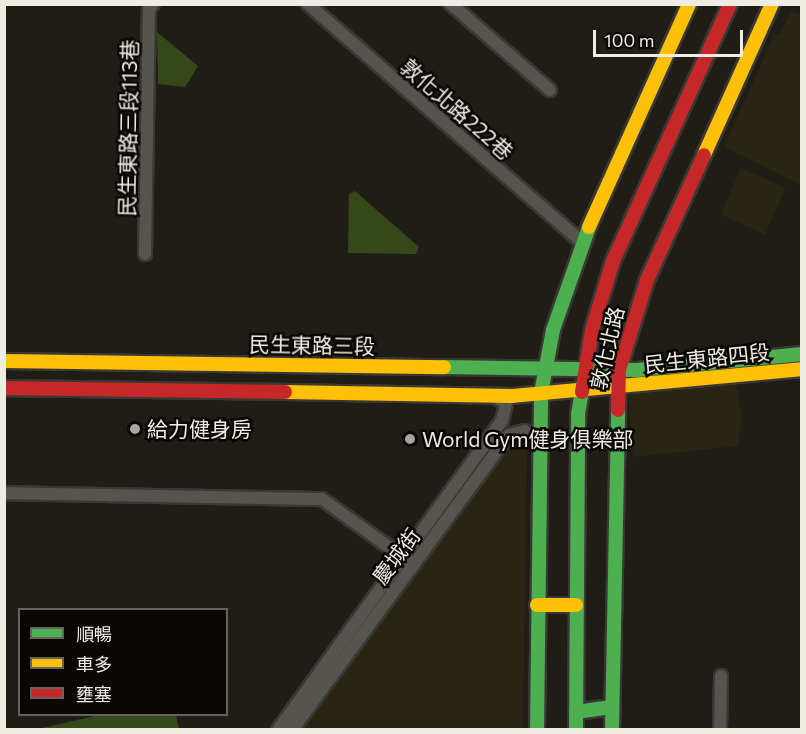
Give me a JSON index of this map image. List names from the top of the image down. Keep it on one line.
{"streets":{"main road":["民生東路三段","敦化北路","民生東路四段"],"street":["敦化北路222巷","民生東路三段113巷","慶城街"]},"crossings":[["民生東路三段","敦化北路"],["民生東路三段","民生東路四段"],["民生東路三段","慶城街"],["敦化北路","民生東路四段"]],"places":["給力健身房","World Gym健身俱樂部"],"legend":["順暢","車多","壅塞"],"scale_bar":"100 m"}
